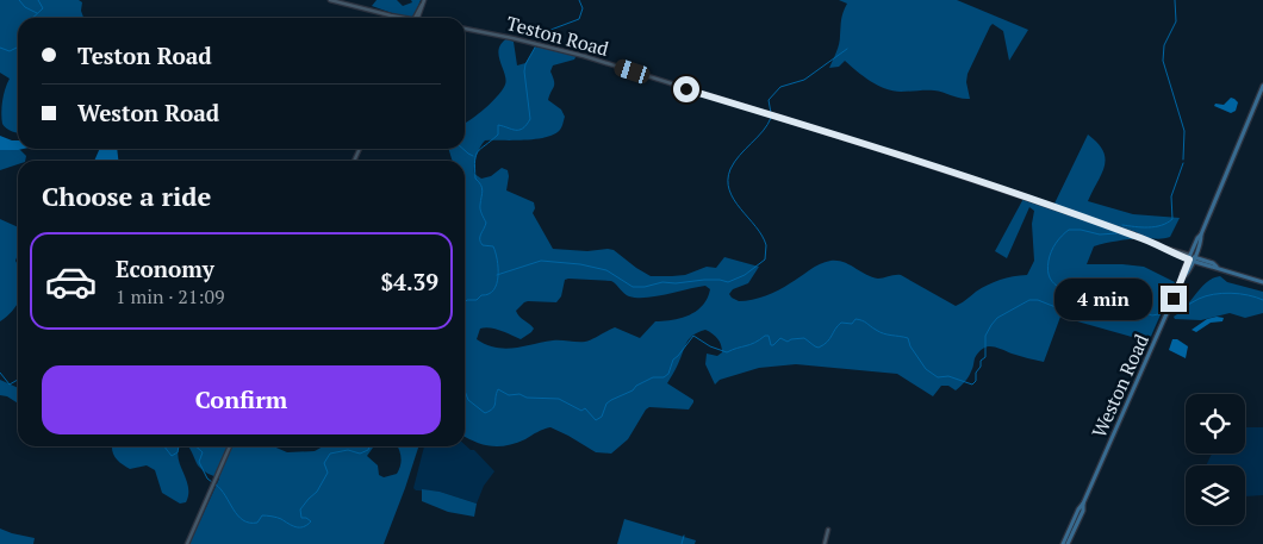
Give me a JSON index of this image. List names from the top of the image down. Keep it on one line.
{"streets":{"main road":["Teston Road","Weston Road"]},"crossings":[["Teston Road","Weston Road"]],"page":{"banner":["Teston Road","Weston Road"],"heading":"Choose a ride","list":[{"name":"Economy","note":"1 min · 21:09","value":"$4.39"}],"bubble":"4 min","buttons":"Confirm"}}
